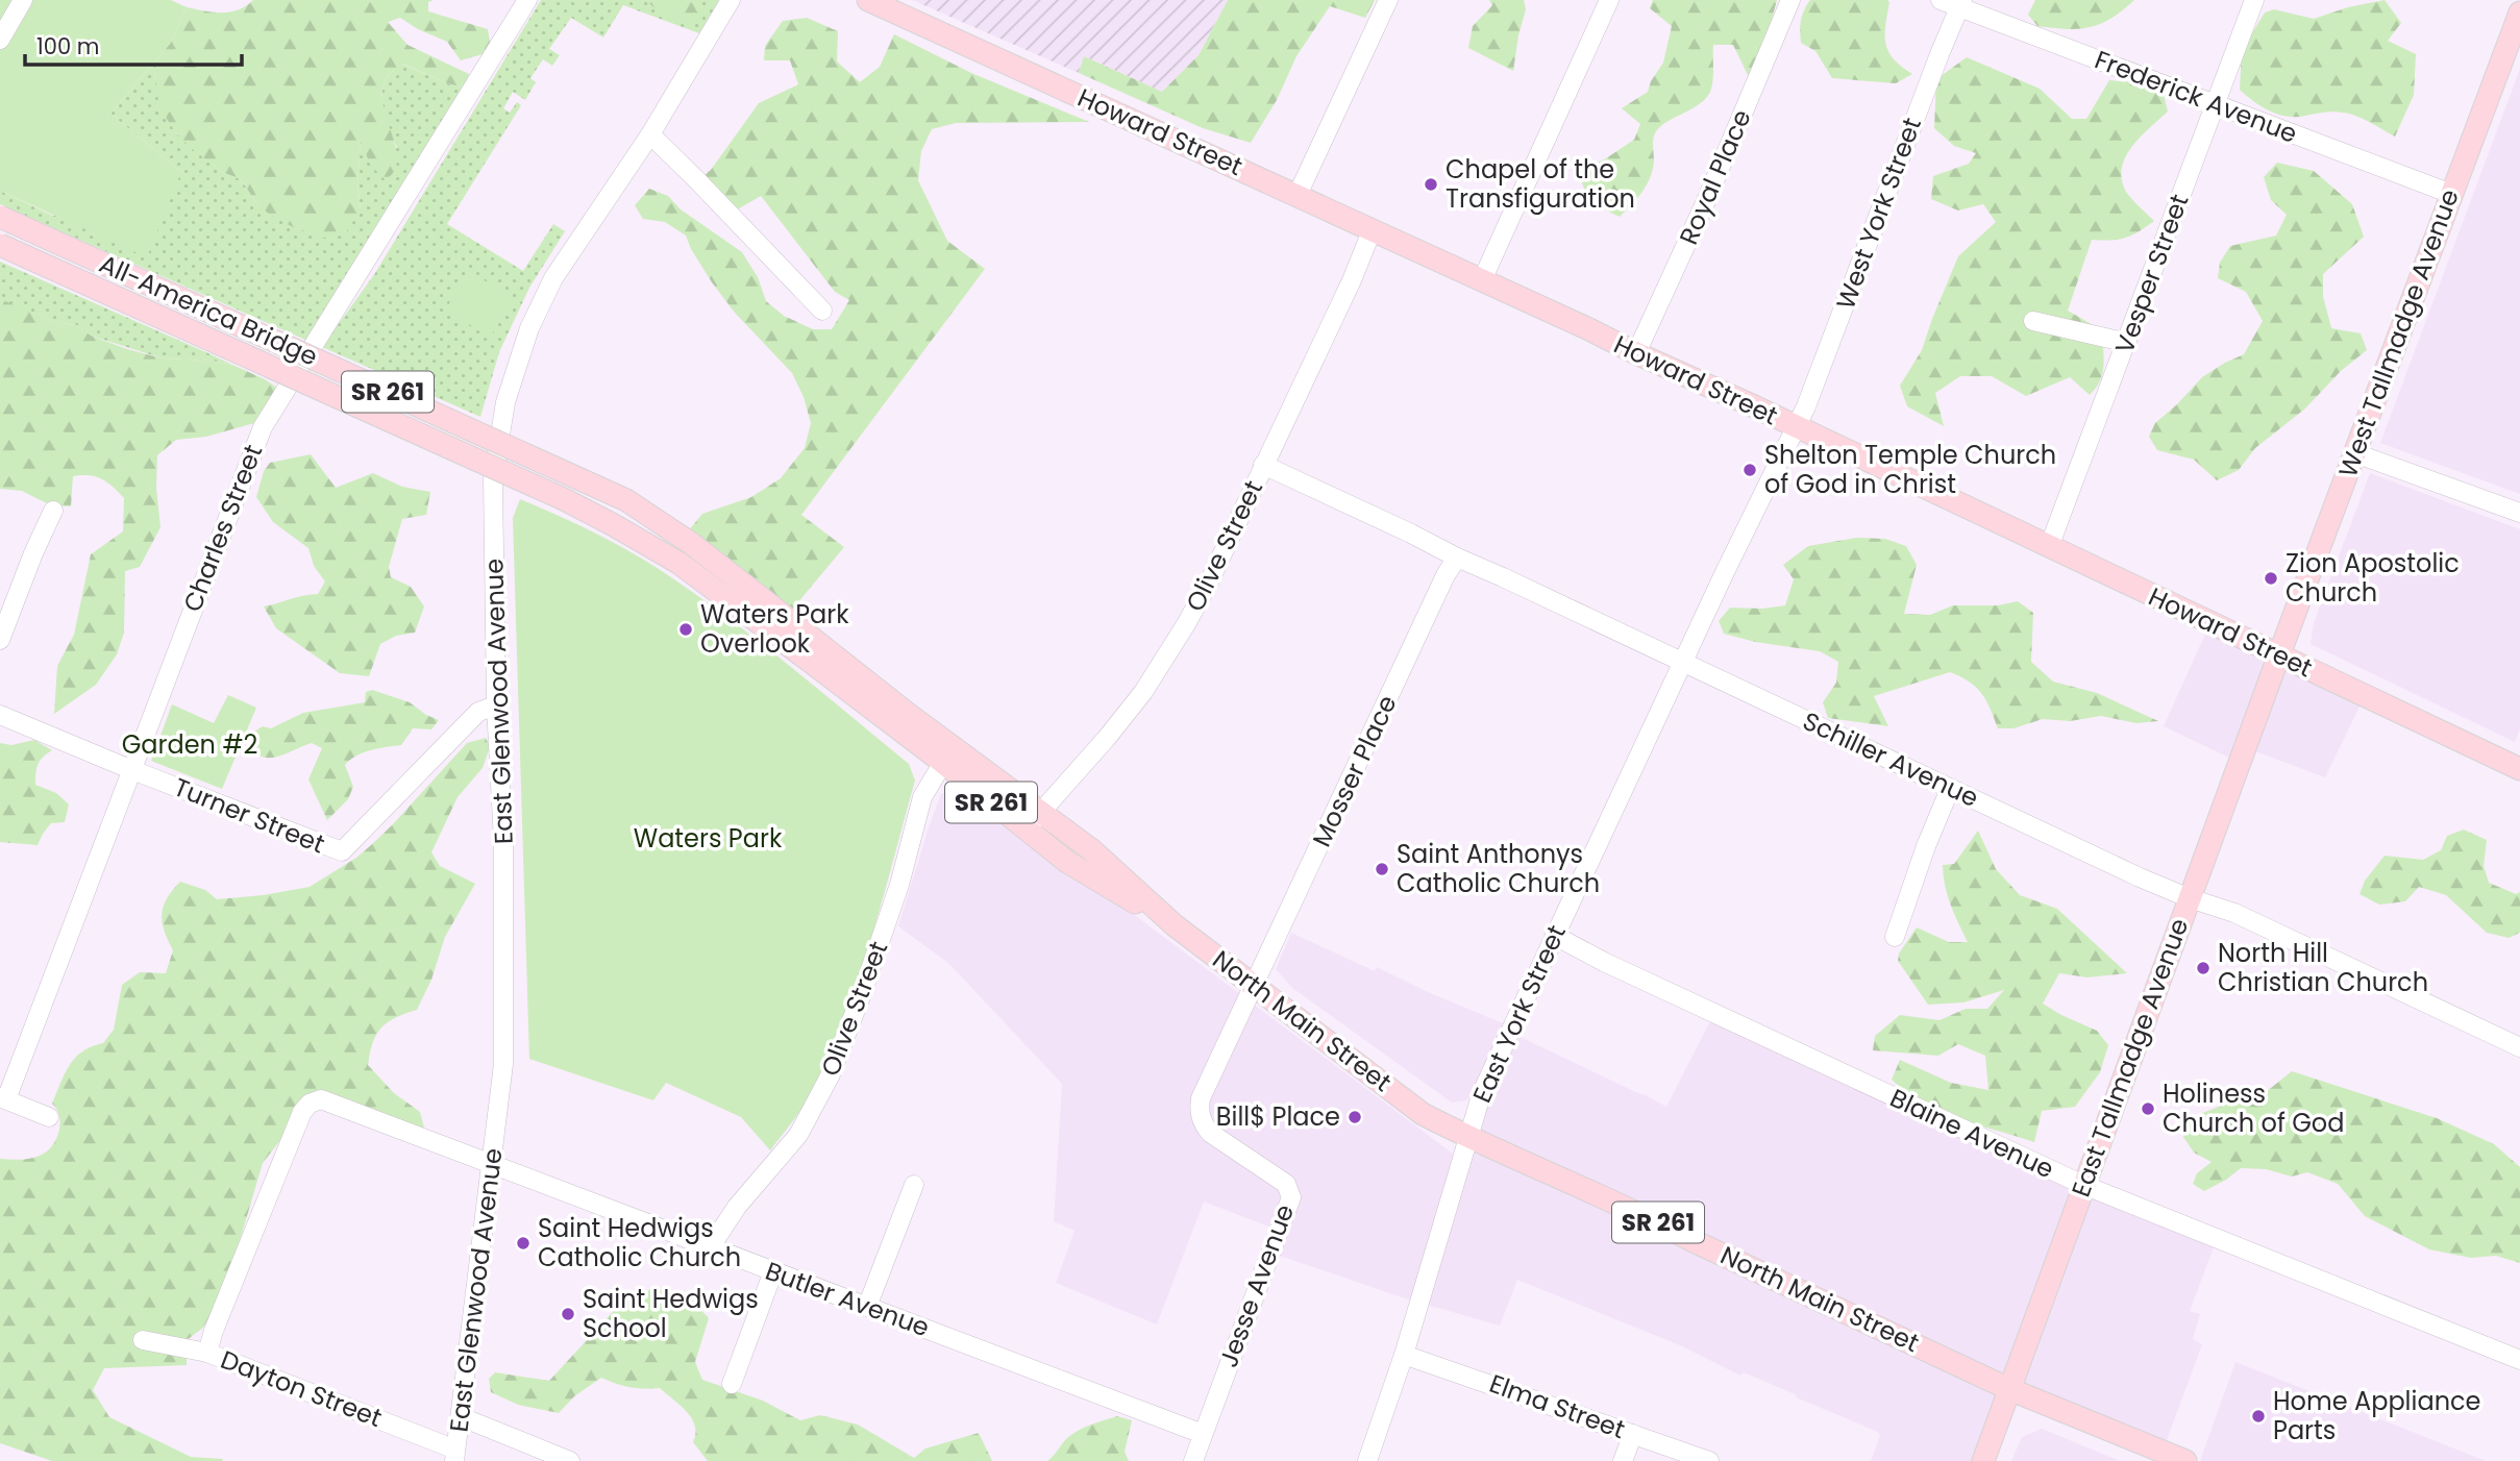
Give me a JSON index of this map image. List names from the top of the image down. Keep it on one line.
{"streets":{"main road":["Howard Street","All-America Bridge","West Tallmadge Avenue","SR 261","North Main Street","East Tallmadge Avenue"],"street":["Frederick Avenue","Royal Place","West York Street","Vesper Street","Charles Street","Olive Street","East Glenwood Avenue","Schiller Avenue","Mosser Place","Turner Street","East York Street","Blaine Avenue","Jesse Avenue","Butler Avenue","Dayton Street","Elma Street"]},"crossings":[["Frederick Avenue","West York Street"],["Frederick Avenue","Vesper Street"],["Frederick Avenue","West Tallmadge Avenue"],["Howard Street","Royal Place"],["Howard Street","West York Street"],["Howard Street","Vesper Street"],["Howard Street","West Tallmadge Avenue"],["Howard Street","Olive Street"],["Howard Street","East York Street"],["Howard Street","East Tallmadge Avenue"],["West York Street","East York Street"],["All-America Bridge","North Main Street"],["West Tallmadge Avenue","East Tallmadge Avenue"],["Charles Street","Turner Street"],["Olive Street","Schiller Avenue"],["Olive Street","North Main Street"],["Olive Street","Butler Avenue"],["East Glenwood Avenue","Turner Street"],["East Glenwood Avenue","Butler Avenue"],["East Glenwood Avenue","Dayton Street"],["Schiller Avenue","Mosser Place"],["Schiller Avenue","East York Street"],["Schiller Avenue","East Tallmadge Avenue"],["Mosser Place","North Main Street"],["Mosser Place","Jesse Avenue"],["East York Street","North Main Street"],["East York Street","Blaine Avenue"],["East York Street","Elma Street"],["North Main Street","East Tallmadge Avenue"],["North Main Street","Jesse Avenue"],["East Tallmadge Avenue","Blaine Avenue"],["Jesse Avenue","Butler Avenue"],["Butler Avenue","Dayton Street"]],"parks":["Garden #2","Waters Park"],"places":["Chapel of the Transfiguration","Shelton Temple Church of God in Christ","Zion Apostolic Church","Waters Park Overlook","Saint Anthonys Catholic Church","North Hill Christian Church","Holiness Church of God","Bill$ Place","Saint Hedwigs Catholic Church","Saint Hedwigs School","Home Appliance Parts"],"scale_bar":"100 m"}
